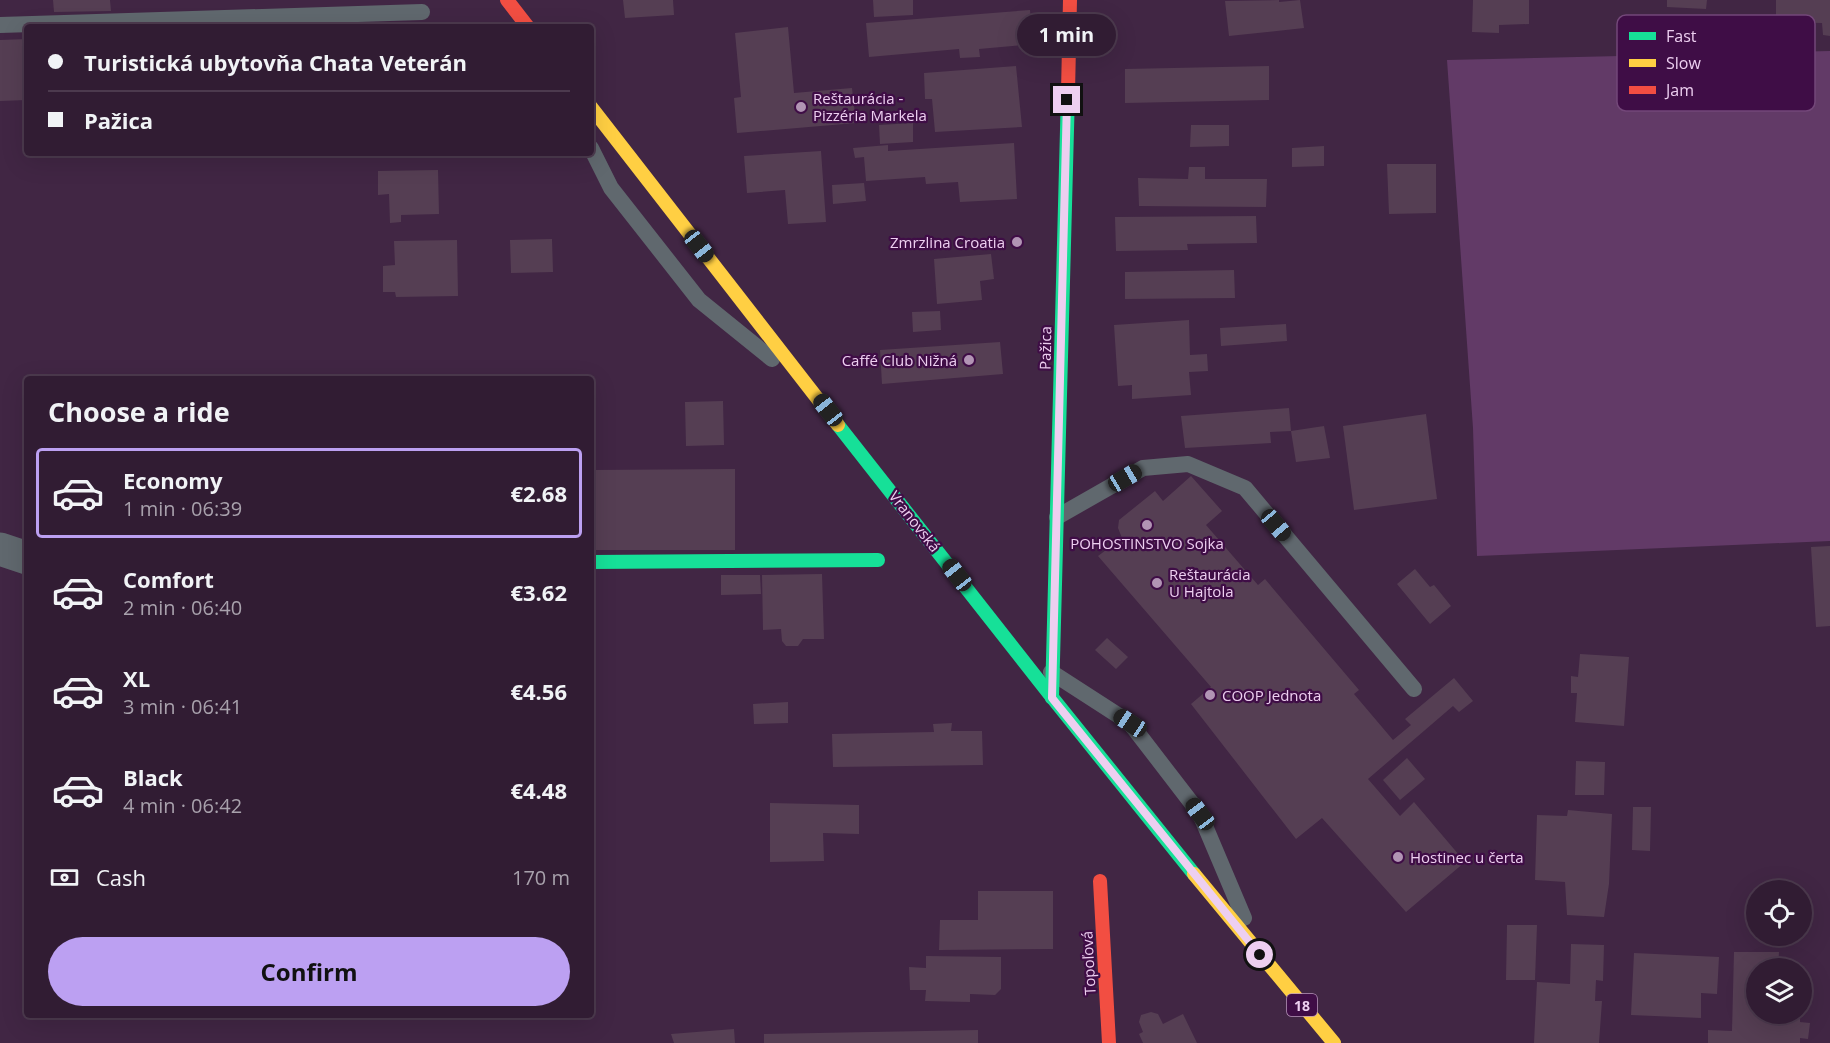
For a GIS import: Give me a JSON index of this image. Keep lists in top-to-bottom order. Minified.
{"streets":{"street":["Pažica","Vranovská","Topoľová","18"]},"crossings":[["Pažica","Vranovská"]],"places":["Reštaurácia - Pizzéria Markela","Zmrzlina Croatia","Caffé Club Nižná","POHOSTINSTVO Sojka","Reštaurácia U Hajtola","COOP Jednota","Hostinec u čerta"],"legend":["Fast","Slow","Jam"],"page":{"bubble":"1 min","banner":["Turistická ubytovňa Chata Veterán","Pažica"],"heading":"Choose a ride","list":[{"name":"Economy","note":"1 min · 06:39","value":"€2.68"},{"name":"Comfort","note":"2 min · 06:40","value":"€3.62"},{"name":"XL","note":"3 min · 06:41","value":"€4.56"},{"name":"Black","note":"4 min · 06:42","value":"€4.48"}],"pay":["Cash","170 m"],"buttons":"Confirm"}}
